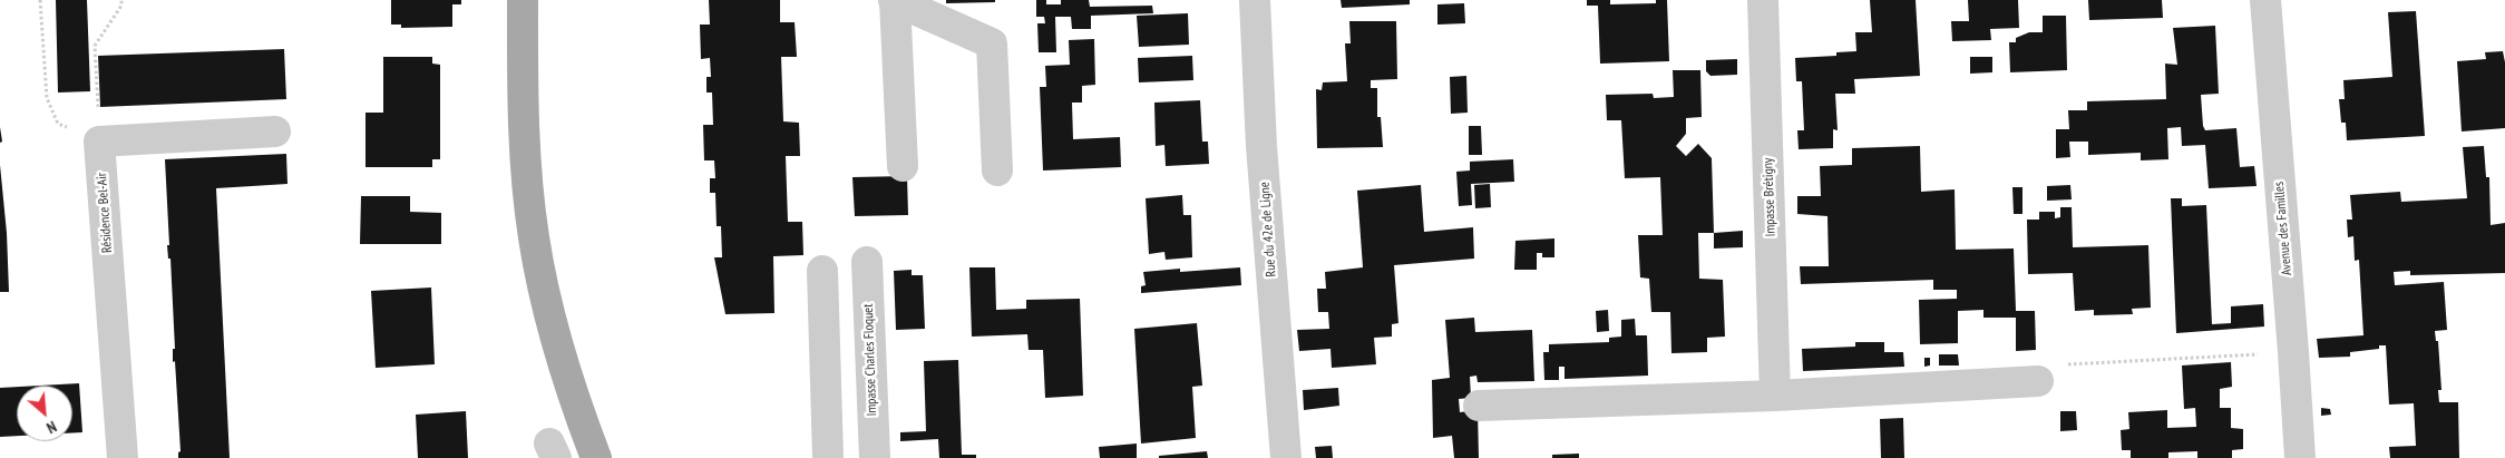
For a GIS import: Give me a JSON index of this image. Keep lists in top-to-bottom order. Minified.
{"streets":{"street":["Impasse Brétigny","Résidence Bel-Air","Avenue des Familles","Rue du 42e de Ligne","Impasse Charles Floquet"]},"north":"bottom right"}
